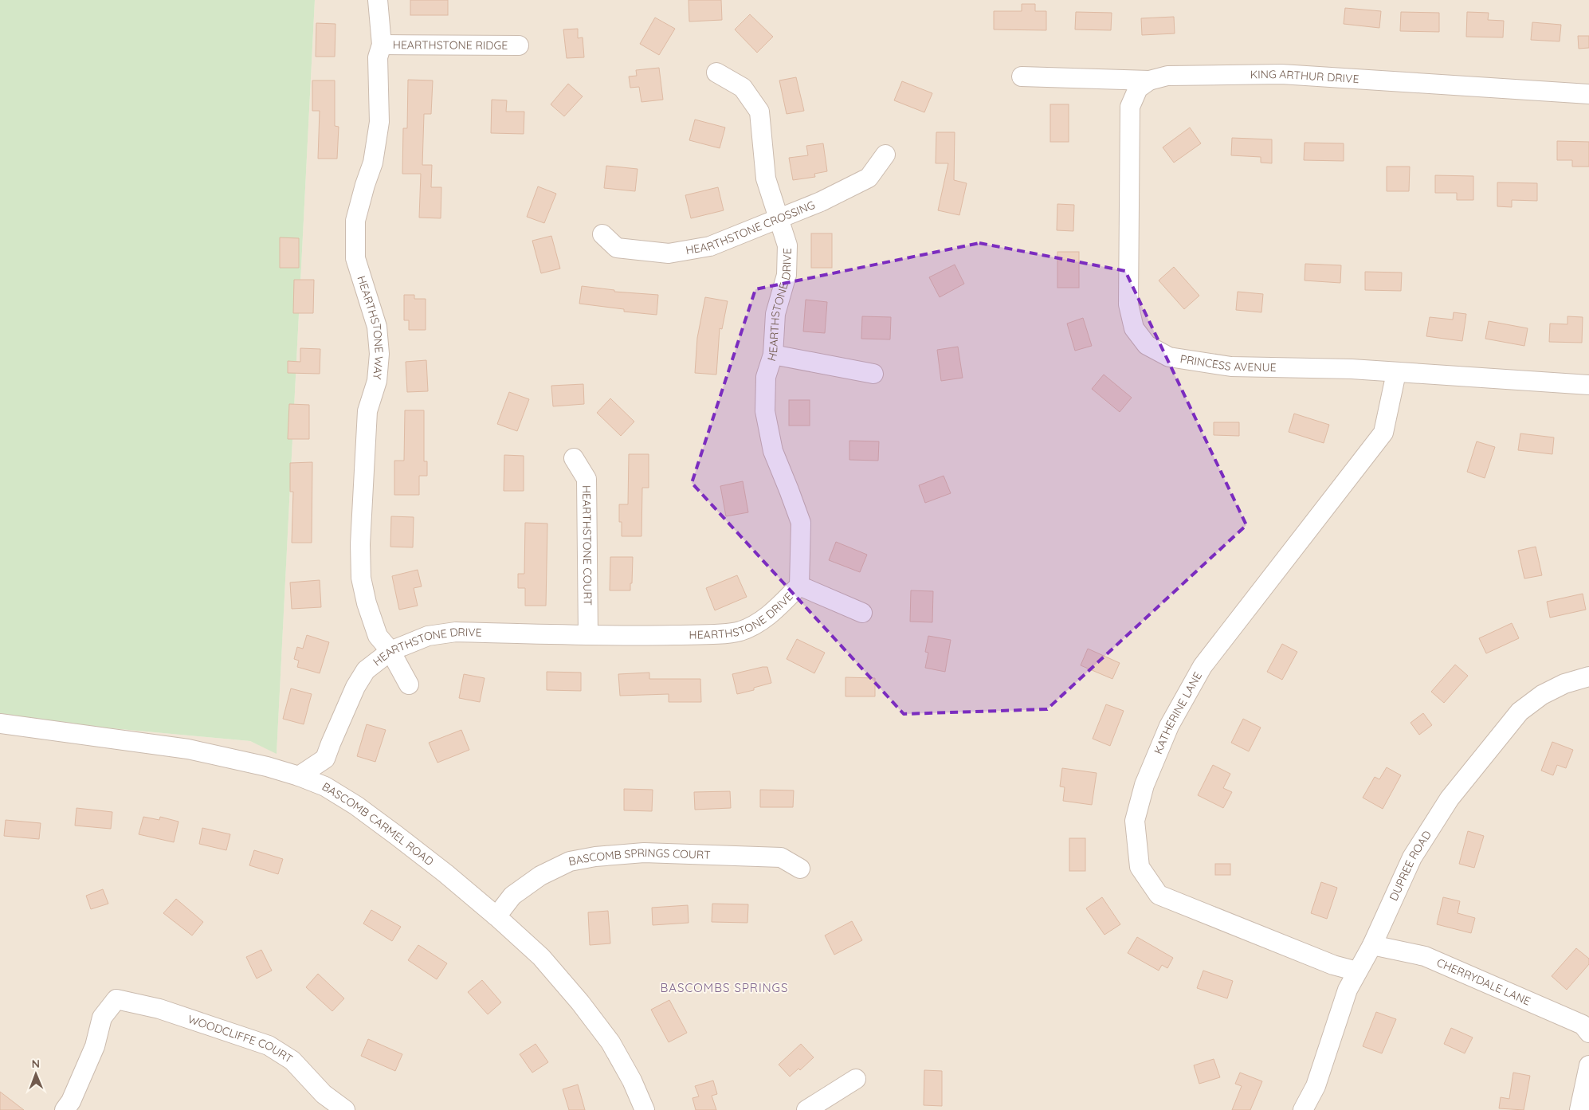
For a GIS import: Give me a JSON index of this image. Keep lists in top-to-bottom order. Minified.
{"streets":{"street":["HEARTHSTONE RIDGE","KING ARTHUR DRIVE","HEARTHSTONE CROSSING","HEARTHSTONE DRIVE","HEARTHSTONE WAY","PRINCESS AVENUE","HEARTHSTONE COURT","KATHERINE LANE","BASCOMB CARMEL ROAD","BASCOMB SPRINGS COURT","DUPREE ROAD","CHERRYDALE LANE","WOODCLIFFE COURT"]},"crossings":[["HEARTHSTONE RIDGE","HEARTHSTONE WAY"],["KING ARTHUR DRIVE","PRINCESS AVENUE"],["HEARTHSTONE CROSSING","HEARTHSTONE DRIVE"],["HEARTHSTONE DRIVE","HEARTHSTONE WAY"],["HEARTHSTONE DRIVE","HEARTHSTONE COURT"],["HEARTHSTONE DRIVE","BASCOMB CARMEL ROAD"],["PRINCESS AVENUE","KATHERINE LANE"],["KATHERINE LANE","DUPREE ROAD"],["BASCOMB CARMEL ROAD","BASCOMB SPRINGS COURT"],["DUPREE ROAD","CHERRYDALE LANE"]],"districts":["BASCOMBS SPRINGS"],"north":"top"}
